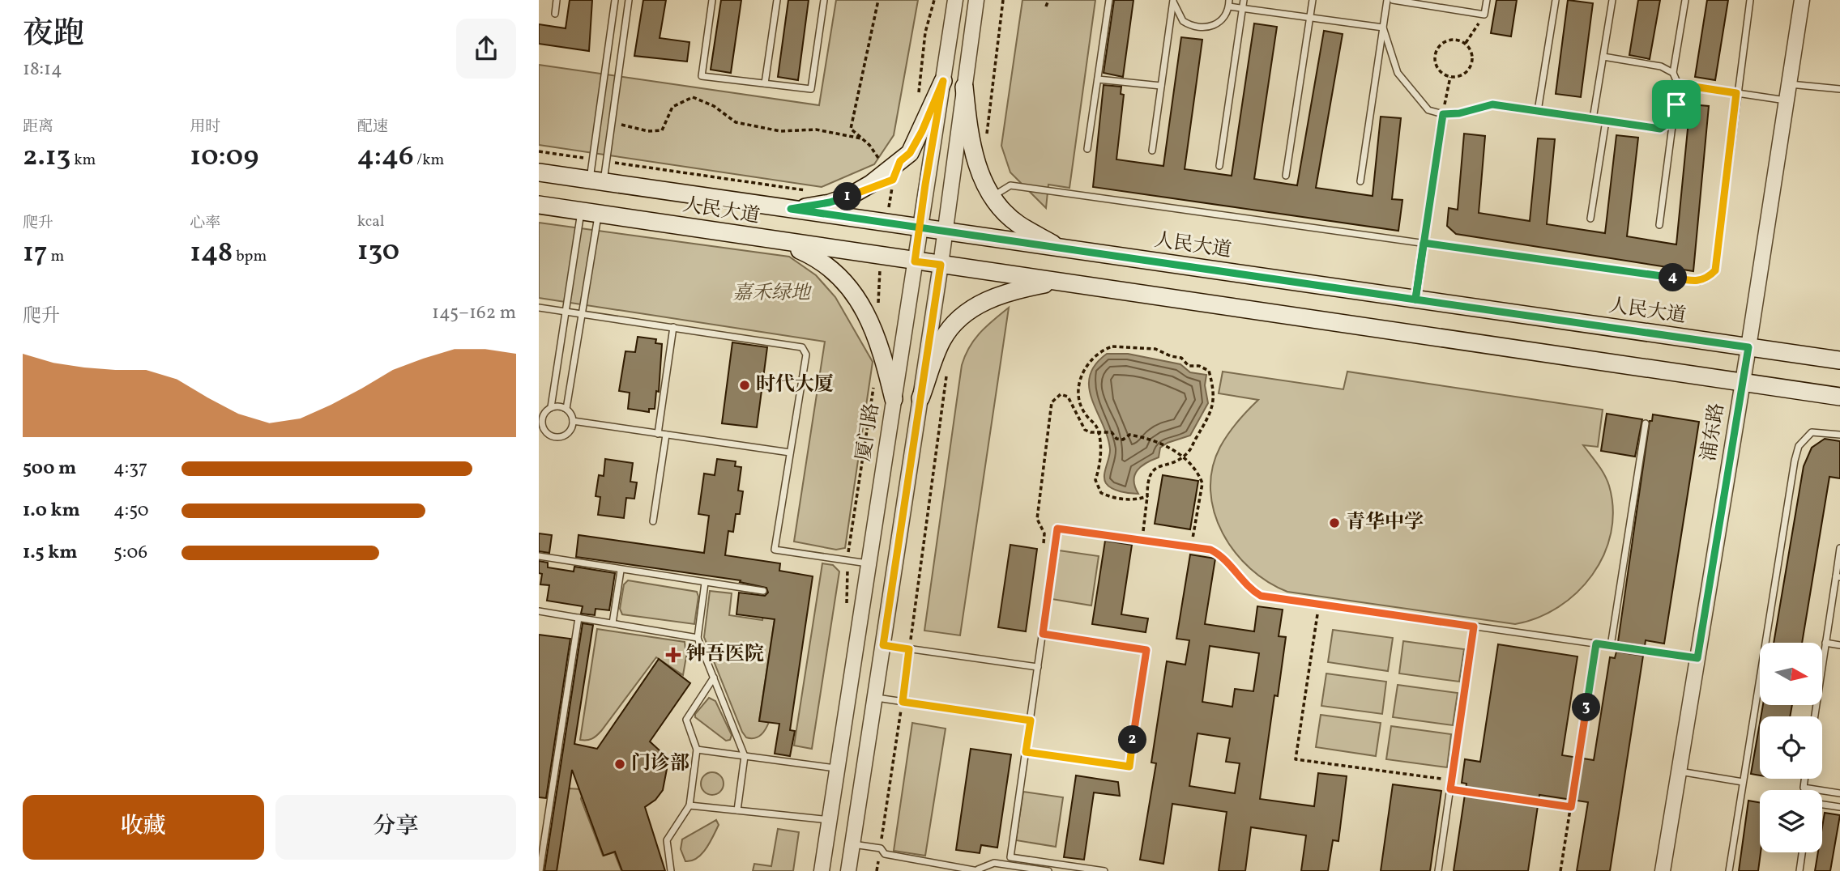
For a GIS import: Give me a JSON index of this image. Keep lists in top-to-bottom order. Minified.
{"streets":{"main road":["人民大道"],"street":["厦门路","浦东路"]},"crossings":[["人民大道","厦门路"],["人民大道","浦东路"]],"parks":["嘉禾绿地"],"places":{"other":["时代大厦","青华中学","门诊部"],"health":["钟吾医院"]},"north":"right","page":{"heading":["夜跑","18:14"],"stats":[["距离","2.13 km"],["用时","10:09"],["配速","4:46 /km"],["爬升","17 m"],["心率","148 bpm"],["kcal","130"]],"pins":["1","4","3","2"],"chart":["爬升","145–162 m"],"list":[{"name":"500 m","note":"4:37"},{"name":"1.0 km","note":"4:50"},{"name":"1.5 km","note":"5:06"}],"buttons":["收藏","分享"]}}
